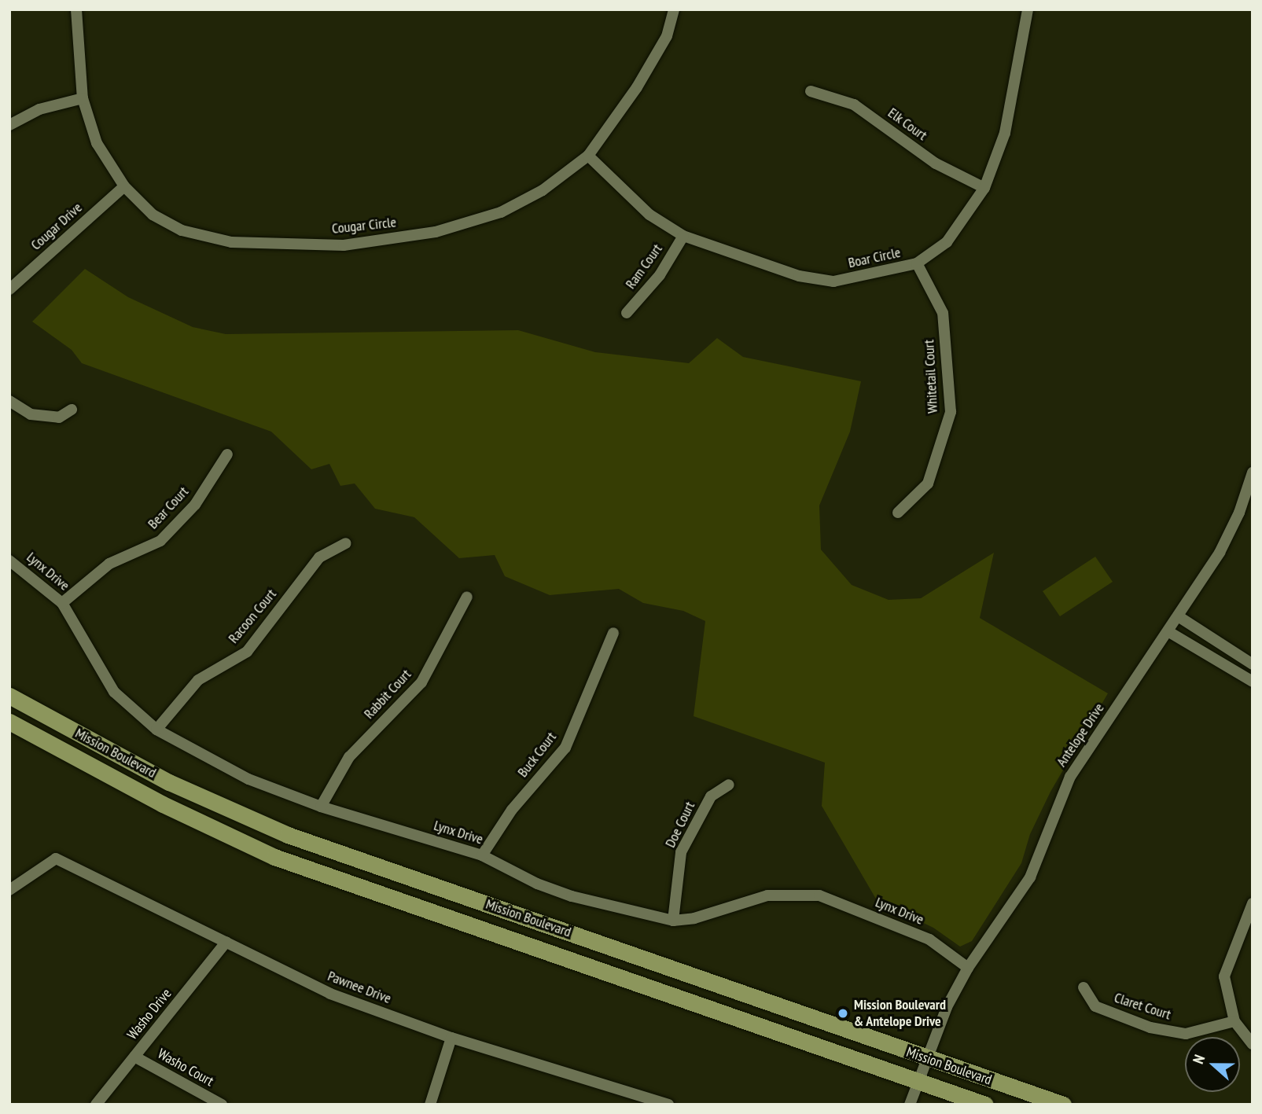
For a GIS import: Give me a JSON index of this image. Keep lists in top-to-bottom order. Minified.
{"streets":{"main road":["Mission Boulevard"],"street":["Elk Court","Cougar Circle","Cougar Drive","Boar Circle","Ram Court","Whitetail Court","Bear Court","Lynx Drive","Racoon Court","Rabbit Court","Antelope Drive","Buck Court","Doe Court","Pawnee Drive","Claret Court","Washo Drive","Washo Court"]},"crossings":[["Elk Court","Boar Circle"],["Cougar Circle","Cougar Drive"],["Cougar Circle","Boar Circle"],["Boar Circle","Ram Court"],["Boar Circle","Whitetail Court"],["Bear Court","Lynx Drive"],["Lynx Drive","Racoon Court"],["Lynx Drive","Rabbit Court"],["Lynx Drive","Antelope Drive"],["Lynx Drive","Buck Court"],["Lynx Drive","Doe Court"],["Antelope Drive","Mission Boulevard"],["Pawnee Drive","Washo Drive"],["Washo Drive","Washo Court"]],"places":["Mission Boulevard & Antelope Drive"],"north":"left"}
